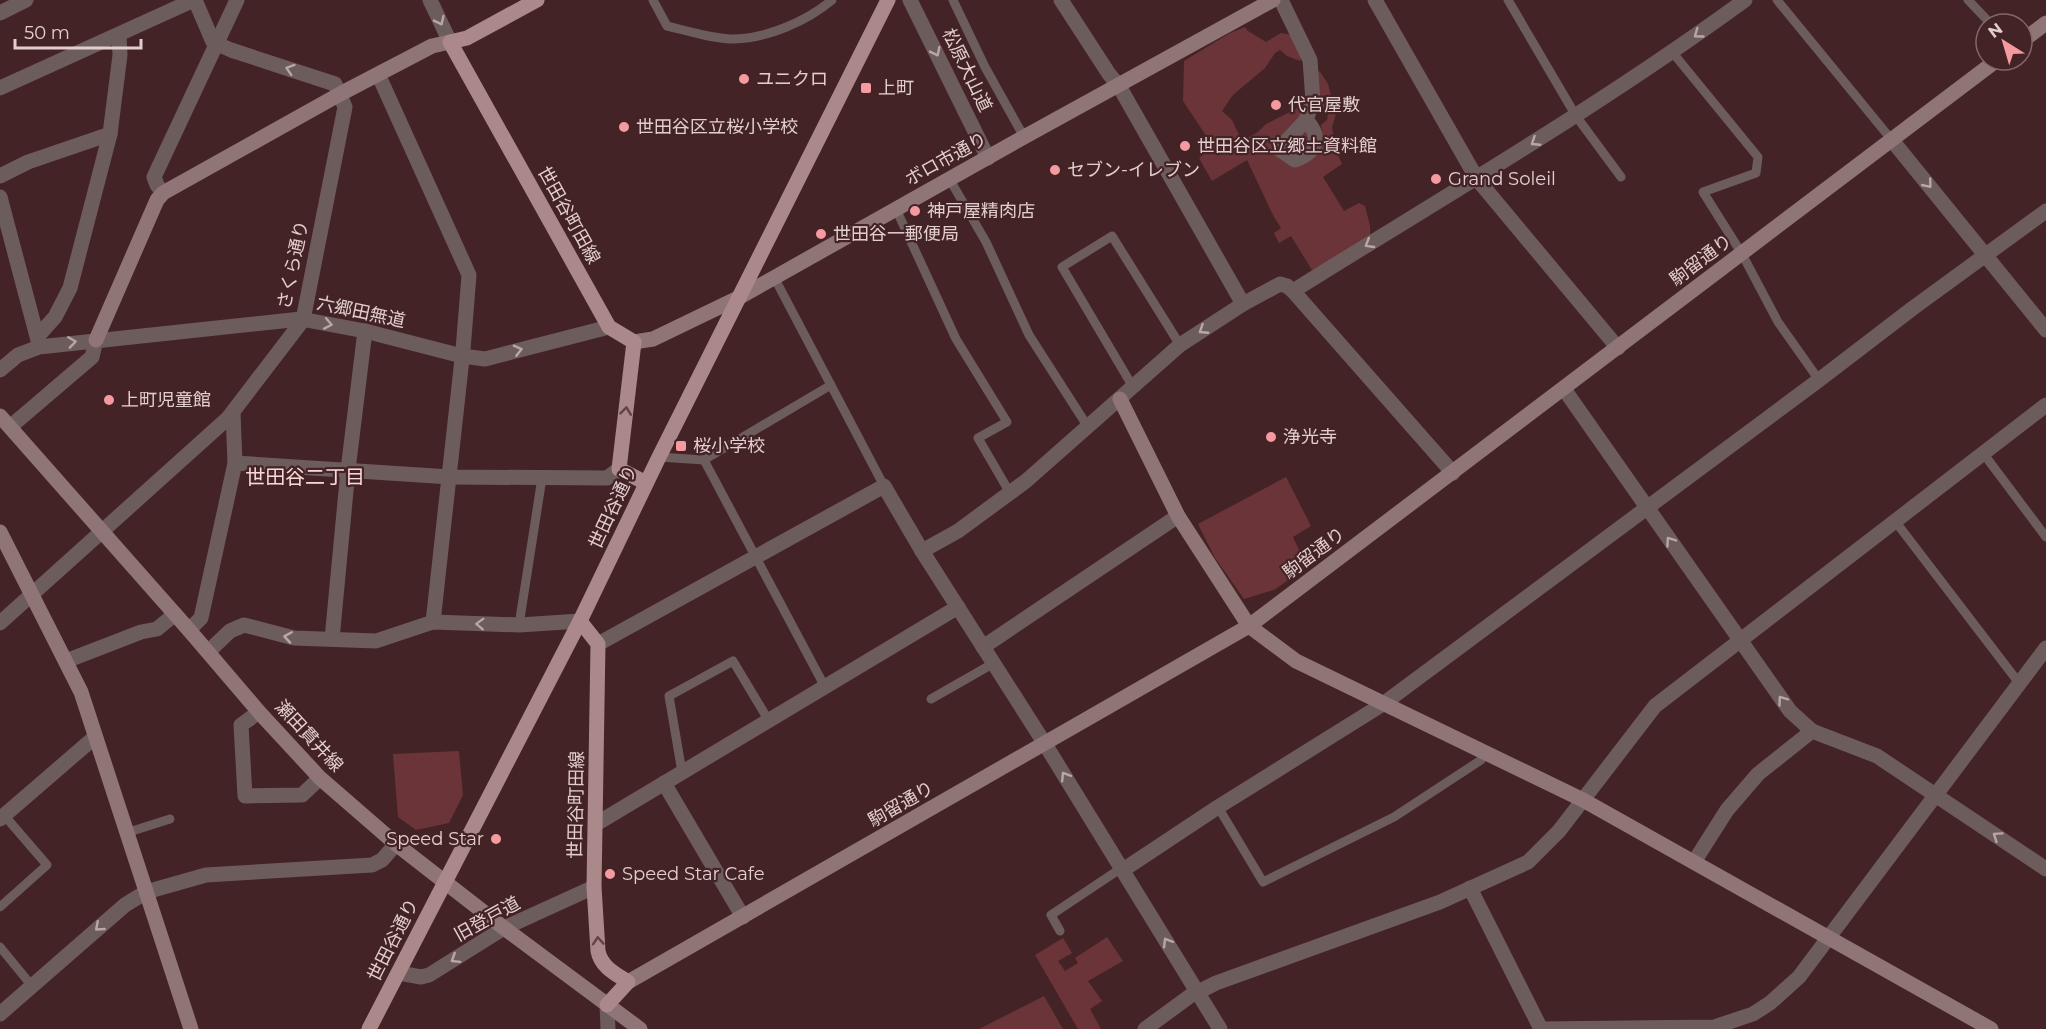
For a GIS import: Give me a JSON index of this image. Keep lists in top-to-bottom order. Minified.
{"streets":{"main road":["世田谷町田線","駒留通り","世田谷通り"],"street":["松原大山道","ボロ市通り","さくら通り","六郷田無道","瀬田貫井線","旧登戸道"]},"crossings":[["松原大山道","ボロ市通り"],["ボロ市通り","世田谷町田線"],["ボロ市通り","世田谷通り"],["世田谷町田線","駒留通り"],["世田谷町田線","六郷田無道"],["世田谷町田線","旧登戸道"],["駒留通り","瀬田貫井線"],["さくら通り","六郷田無道"],["さくら通り","瀬田貫井線"],["世田谷通り","瀬田貫井線"],["世田谷通り","旧登戸道"],["瀬田貫井線","旧登戸道"]],"one_way":["松原大山道","旧登戸道"],"districts":["世田谷二丁目"],"places":{"other":["ユニクロ","代官屋敷","世田谷区立桜小学校","世田谷区立郷土資料館","セブン-イレブン","Grand Soleil","神戸屋精肉店","世田谷一郵便局","上町児童館","浄光寺","Speed Star","Speed Star Cafe"],"transit":["上町","桜小学校"]},"scale_bar":"50 m","north":"top left"}
